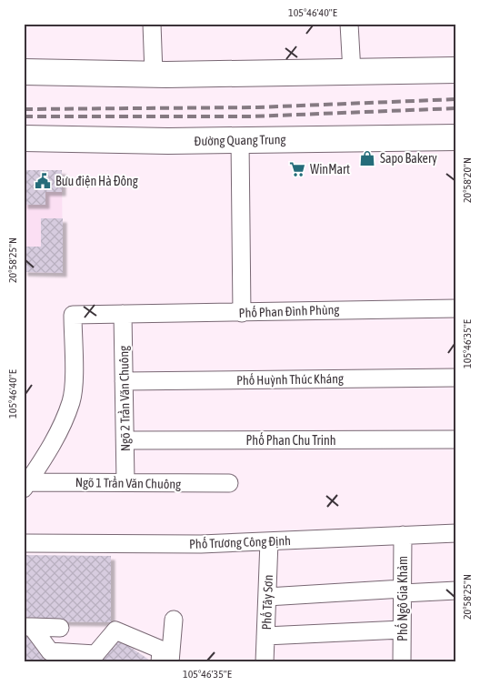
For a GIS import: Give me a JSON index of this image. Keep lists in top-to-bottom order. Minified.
{"streets":{"highway":["Đường Quang Trung"],"street":["Phố Phan Đình Phùng","Phố Huỳnh Thúc Kháng","Ngõ 2 Trần Văn Chuông","Phố Phan Chu Trinh","Ngõ 1 Trần Văn Chuông","Phố Trương Công Định","Phố Ngô Gia Khảm","Phố Tây Sơn"]},"crossings":[["Phố Phan Đình Phùng","Ngõ 2 Trần Văn Chuông"],["Phố Phan Đình Phùng","Ngõ 1 Trần Văn Chuông"],["Phố Huỳnh Thúc Kháng","Ngõ 2 Trần Văn Chuông"],["Ngõ 2 Trần Văn Chuông","Phố Phan Chu Trinh"],["Ngõ 2 Trần Văn Chuông","Ngõ 1 Trần Văn Chuông"],["Phố Trương Công Định","Phố Ngô Gia Khảm"],["Phố Trương Công Định","Phố Tây Sơn"]],"places":{"shop":["Sapo Bakery"],"supermarket":["WinMart"],"public building":["Bưu điện Hà Đông"]},"coordinates":["105°46'40\"E","20°58'20\"N","20°58'25\"N","105°46'35\"E"]}
